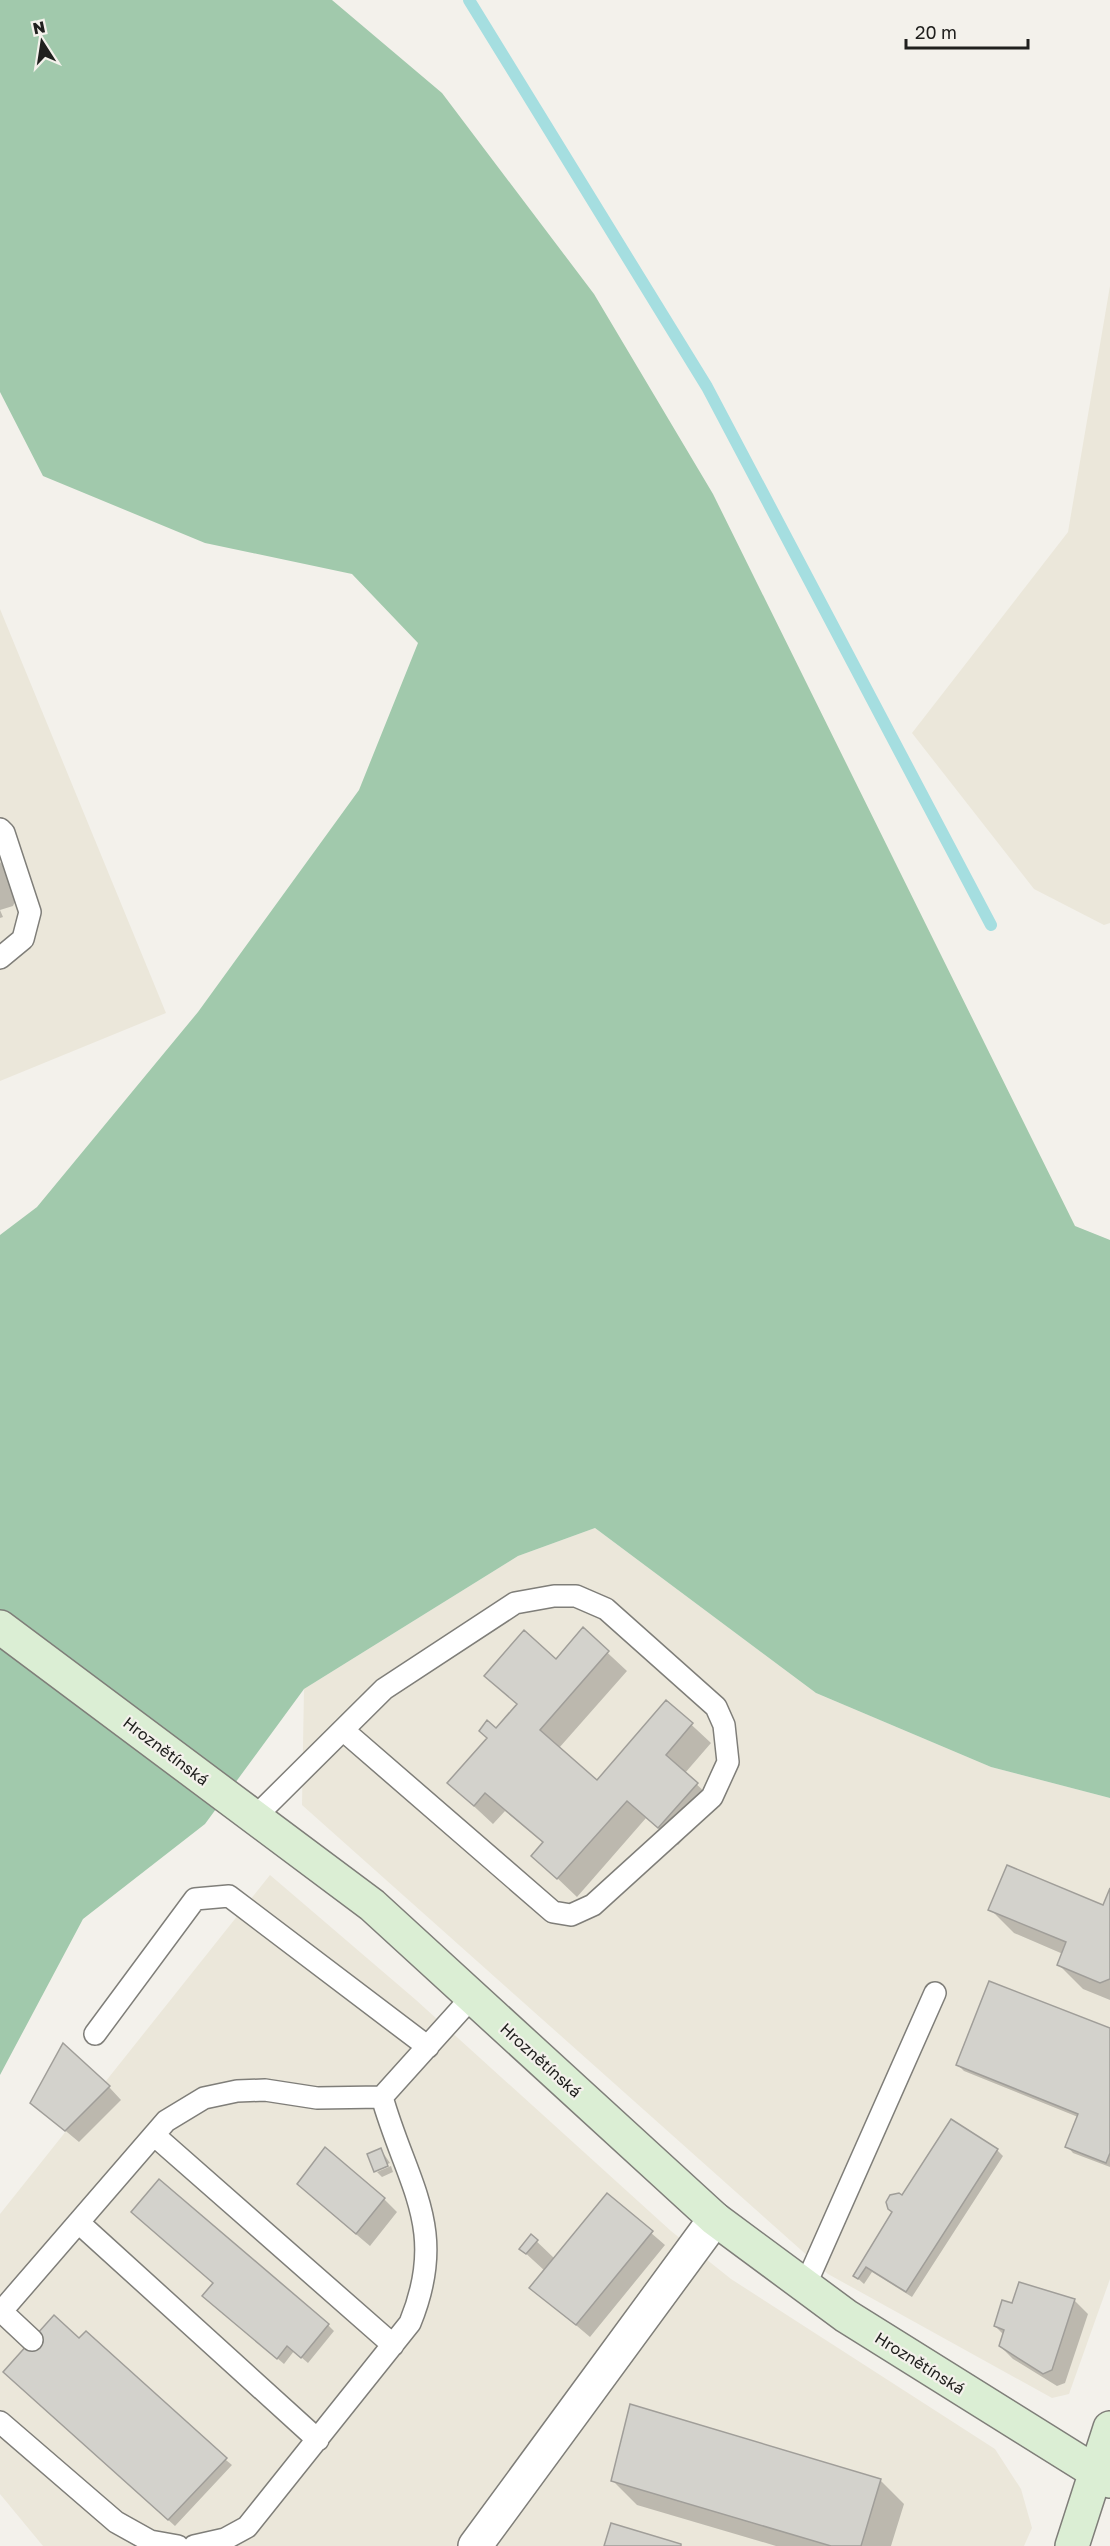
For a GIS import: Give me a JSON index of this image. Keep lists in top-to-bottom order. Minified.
{"streets":{"street":["Hroznětínská"]},"scale_bar":"20 m","north":"top"}
